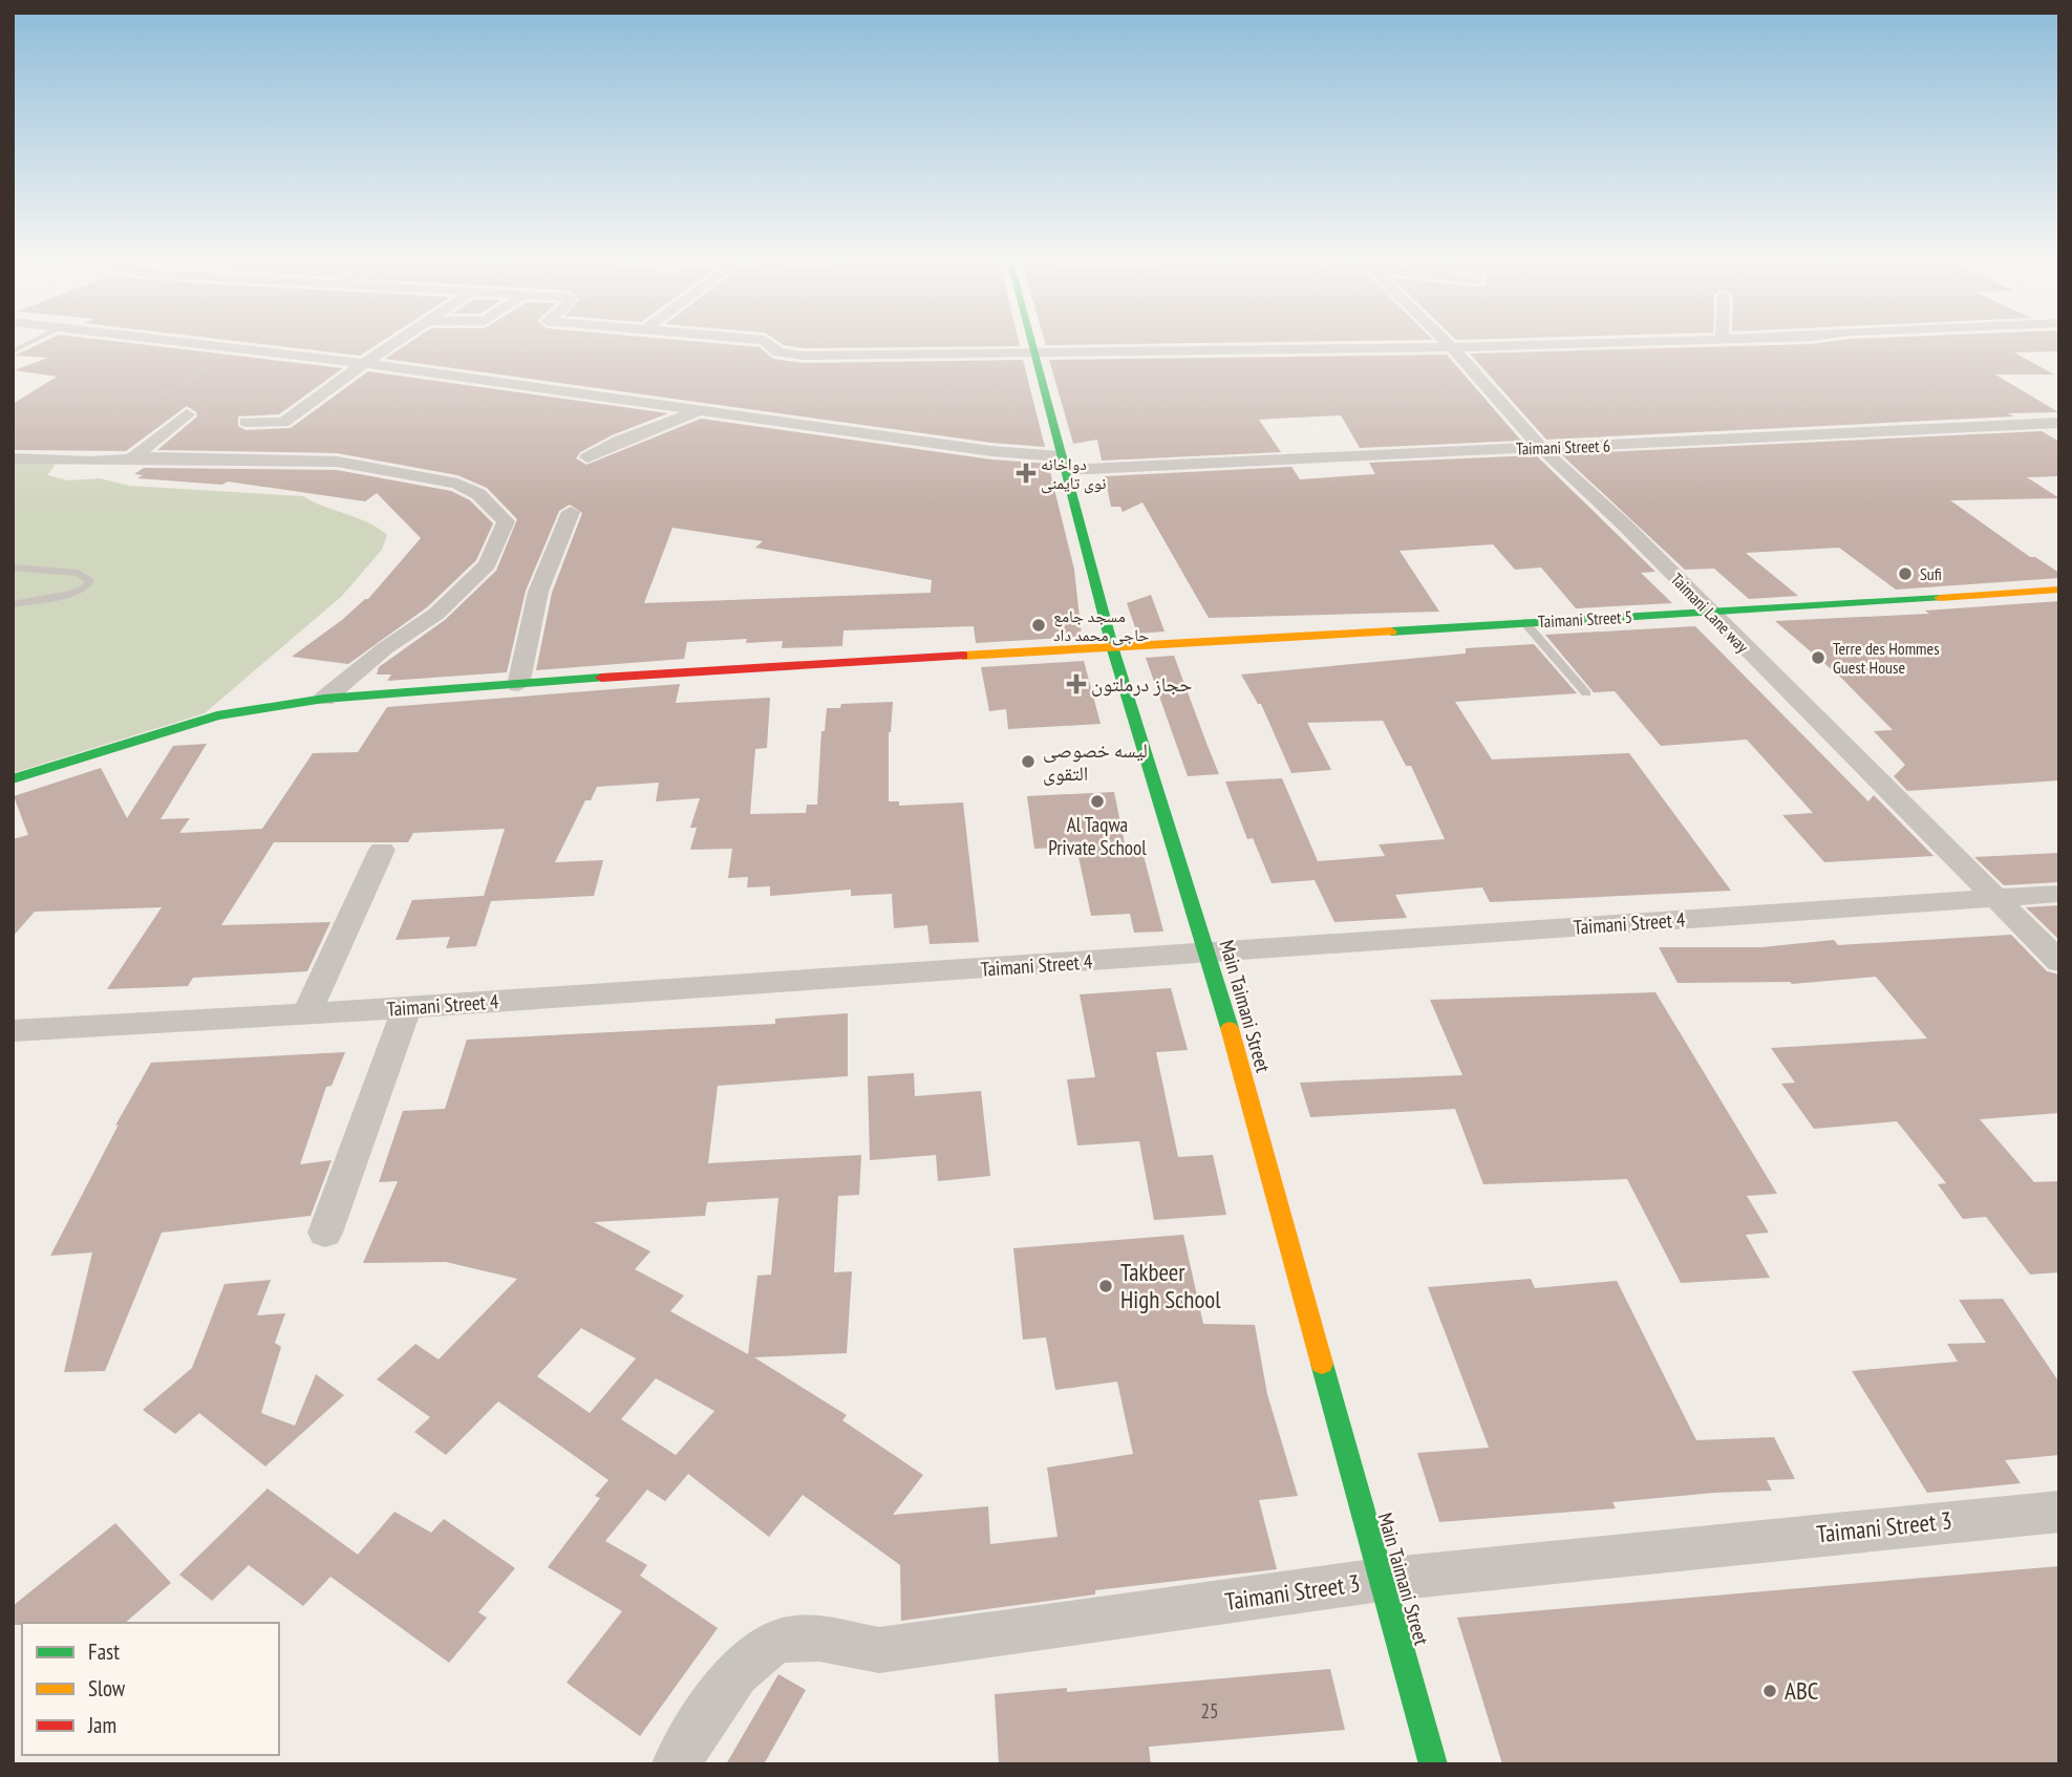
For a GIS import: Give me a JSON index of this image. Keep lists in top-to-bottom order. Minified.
{"streets":{"main road":["Taimani Street 5","Main Taimani Street"],"street":["Taimani Street 6","Taimani Lane way","Taimani Street 4","Taimani Street 3"]},"crossings":[["Taimani Street 6","Taimani Lane way"],["Taimani Street 6","Main Taimani Street"],["Taimani Lane way","Taimani Street 5"],["Taimani Lane way","Taimani Street 4"],["Taimani Street 5","Main Taimani Street"],["Taimani Street 4","Main Taimani Street"],["Main Taimani Street","Taimani Street 3"]],"places":{"health":["دواخانه نوی تایمنی","حجاز درملتون"],"other":["Sufi","مسجد جامع حاجی محمد داد","Terre des Hommes Guest House","لیسه خصوصی التقوی","Al Taqwa Private School","Takbeer High School","ABC"]},"house_numbers":["25"],"legend":["Fast","Slow","Jam"]}
